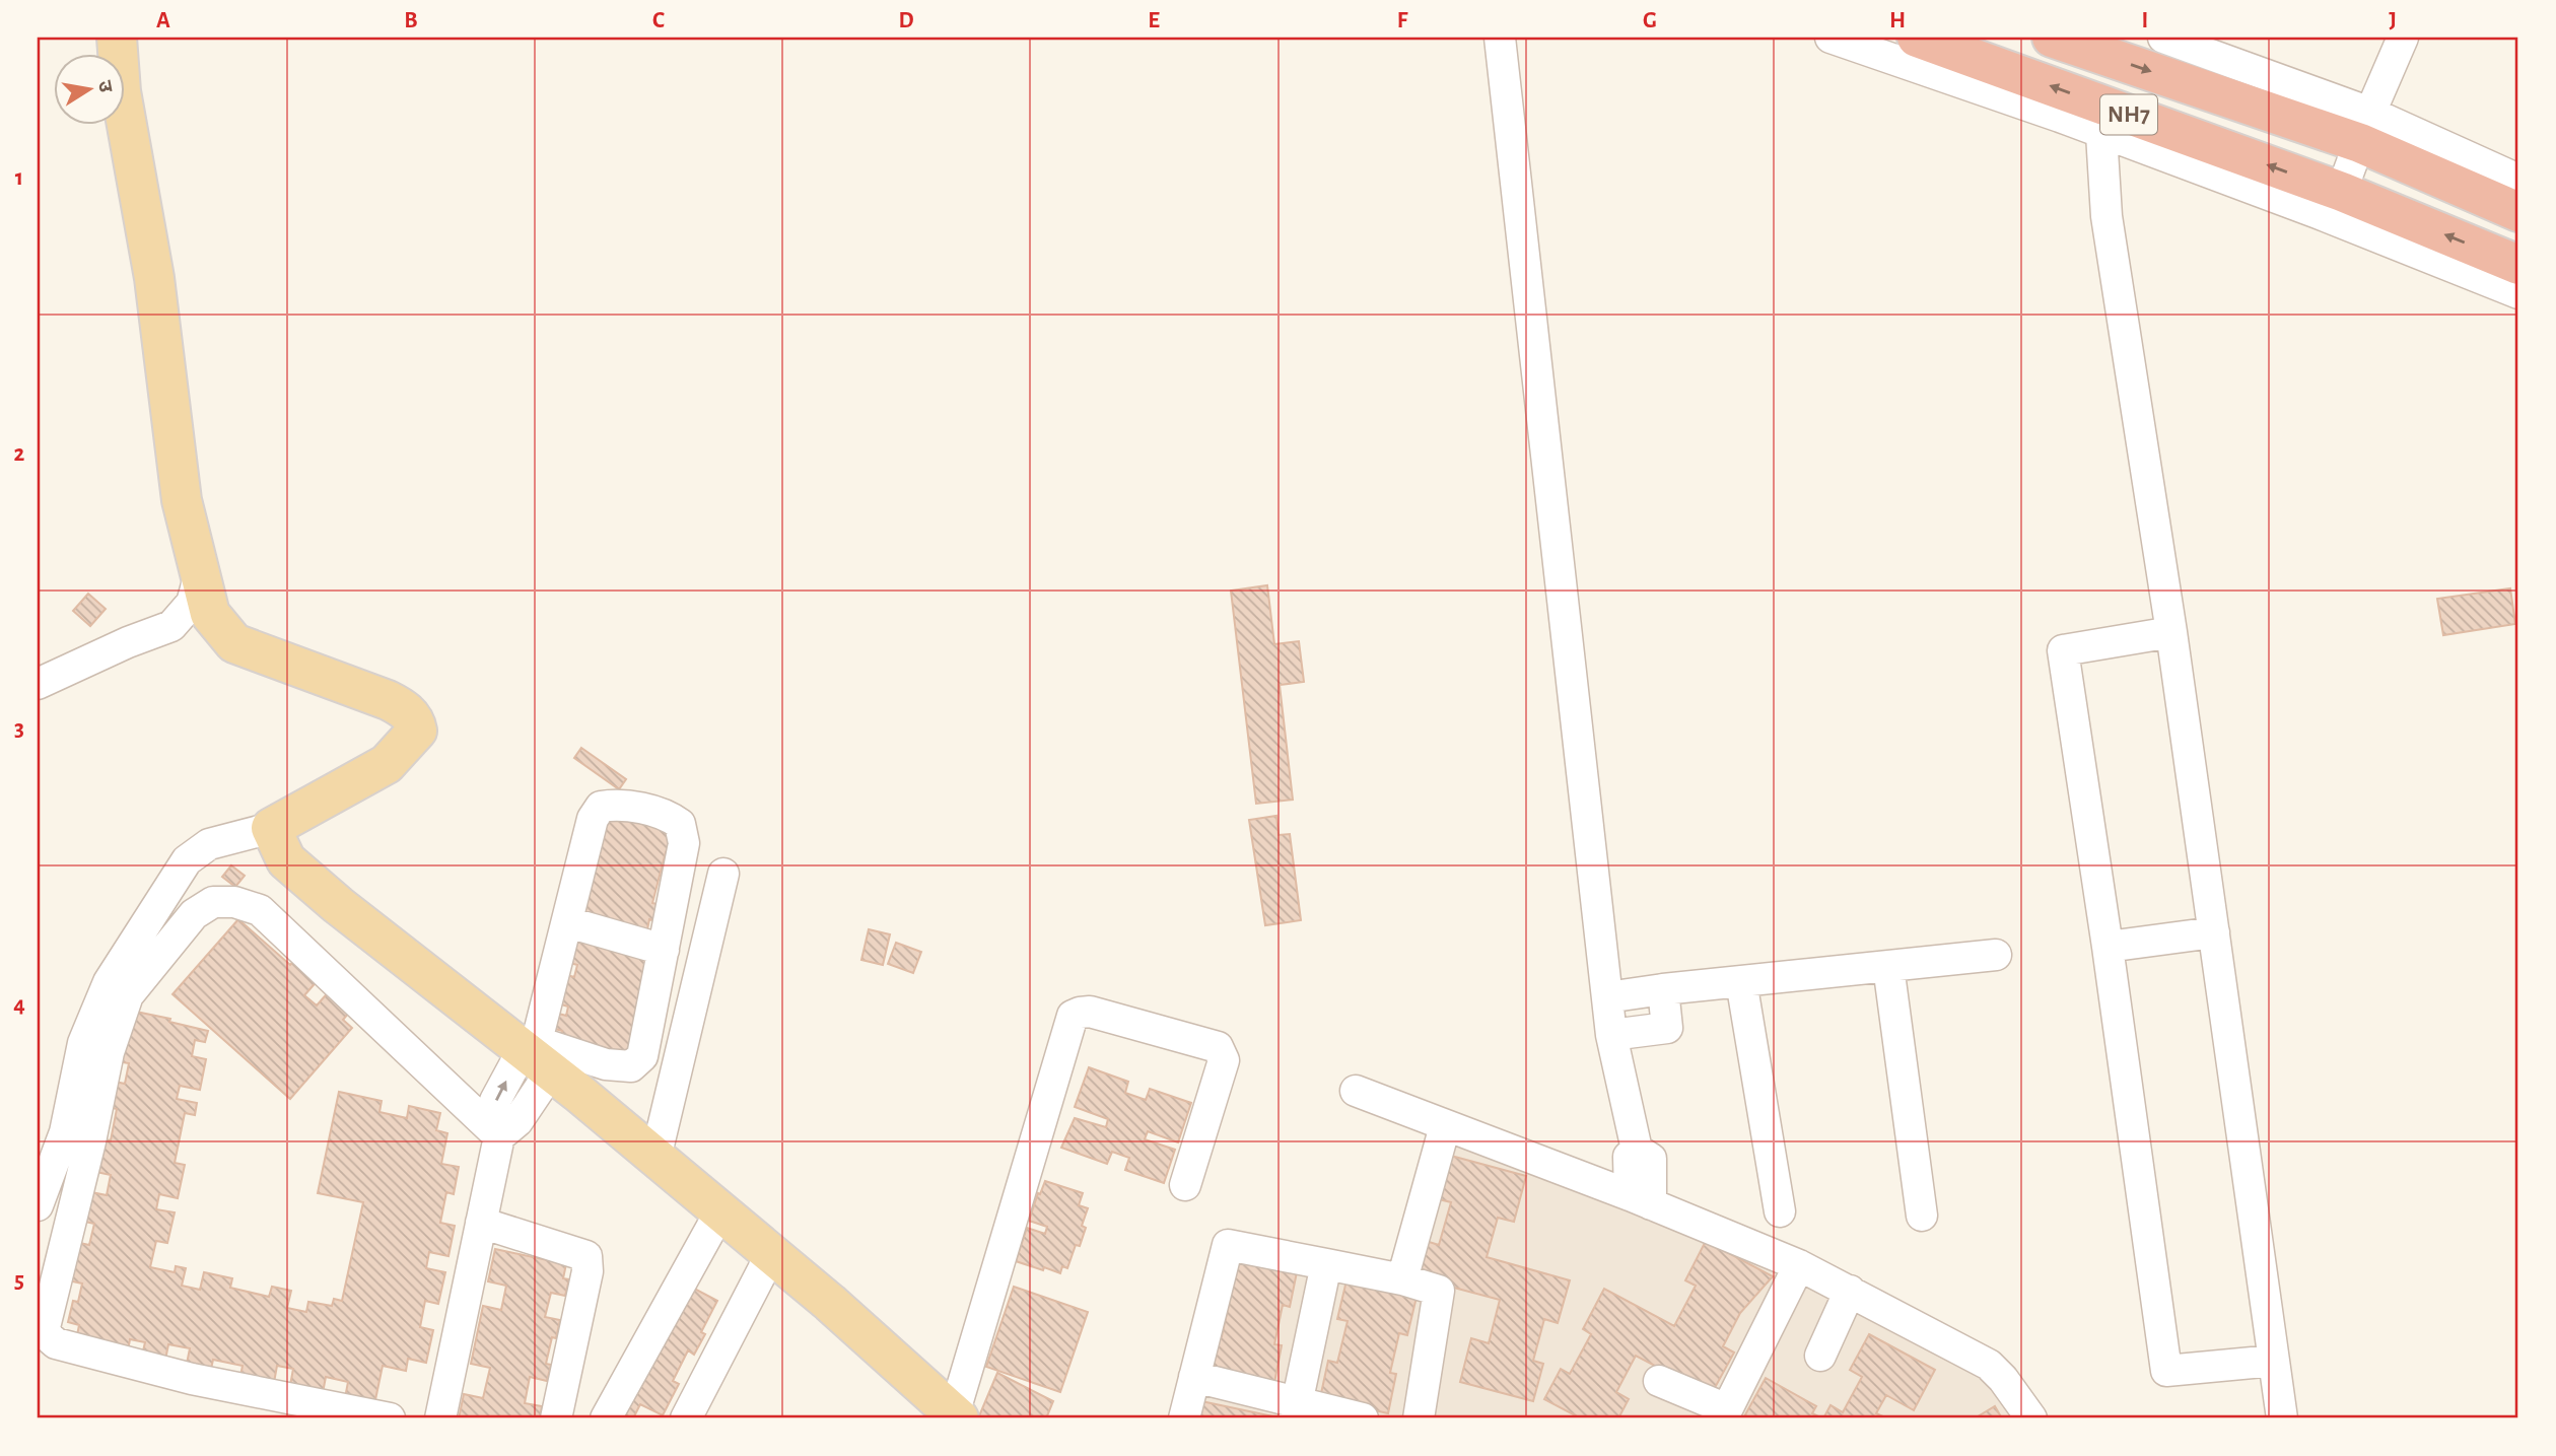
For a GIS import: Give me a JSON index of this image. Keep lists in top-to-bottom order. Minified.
{"streets":{"highway":["NH7"]},"north":"right","grid":{"columns":["A","B","C","D","E","F","G","H","I","J"],"rows":["1","2","3","4","5"]}}
